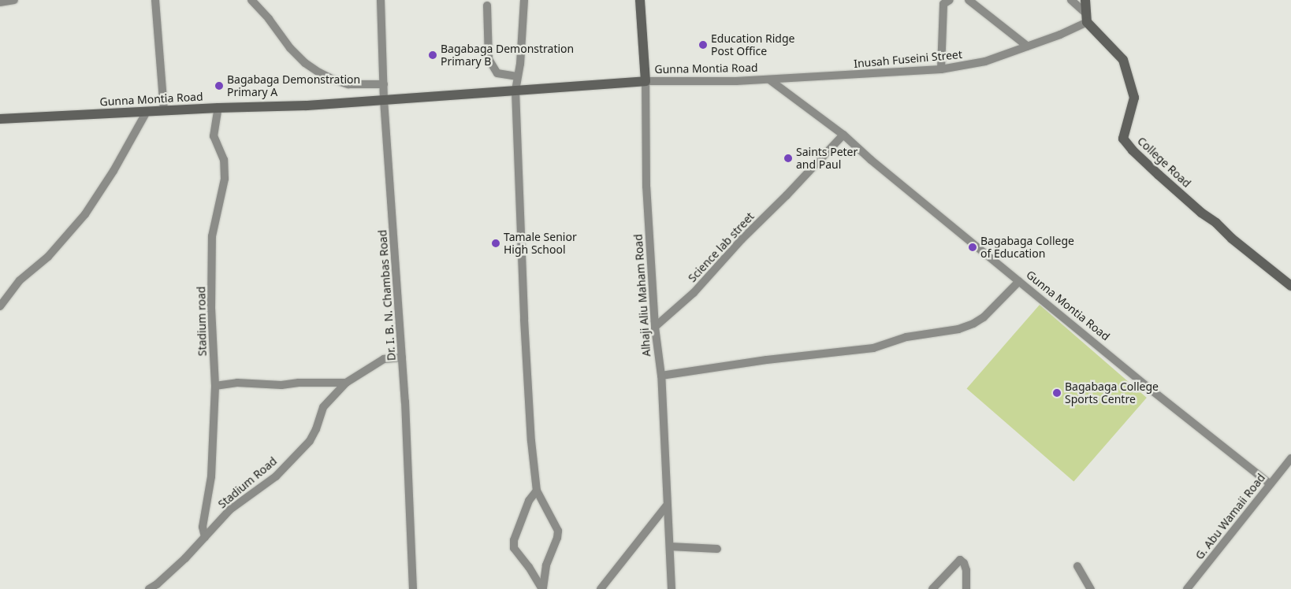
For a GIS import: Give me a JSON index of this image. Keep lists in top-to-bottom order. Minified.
{"streets":{"street":["Inusah Fuseini Street","Gunna Montia Road","College Road","Science lab street","Dr. I. B. N. Chambas Road","Alhaji Aliu Maham Road","Stadium road","Stadium Road","G. Abu Wamaii Road"]},"crossings":[["Inusah Fuseini Street","Gunna Montia Road"],["Inusah Fuseini Street","College Road"],["Gunna Montia Road","Science lab street"],["Gunna Montia Road","Dr. I. B. N. Chambas Road"],["Gunna Montia Road","Alhaji Aliu Maham Road"],["Gunna Montia Road","Stadium road"],["Gunna Montia Road","G. Abu Wamaii Road"],["Science lab street","Alhaji Aliu Maham Road"],["Dr. I. B. N. Chambas Road","Stadium Road"],["Stadium road","Stadium Road"]],"places":["Education Ridge Post Office","Bagabaga Demonstration Primary B","Bagabaga Demonstration Primary A","Saints Peter and Paul","Tamale Senior High School","Bagabaga College of Education","Bagabaga College Sports Centre"]}
